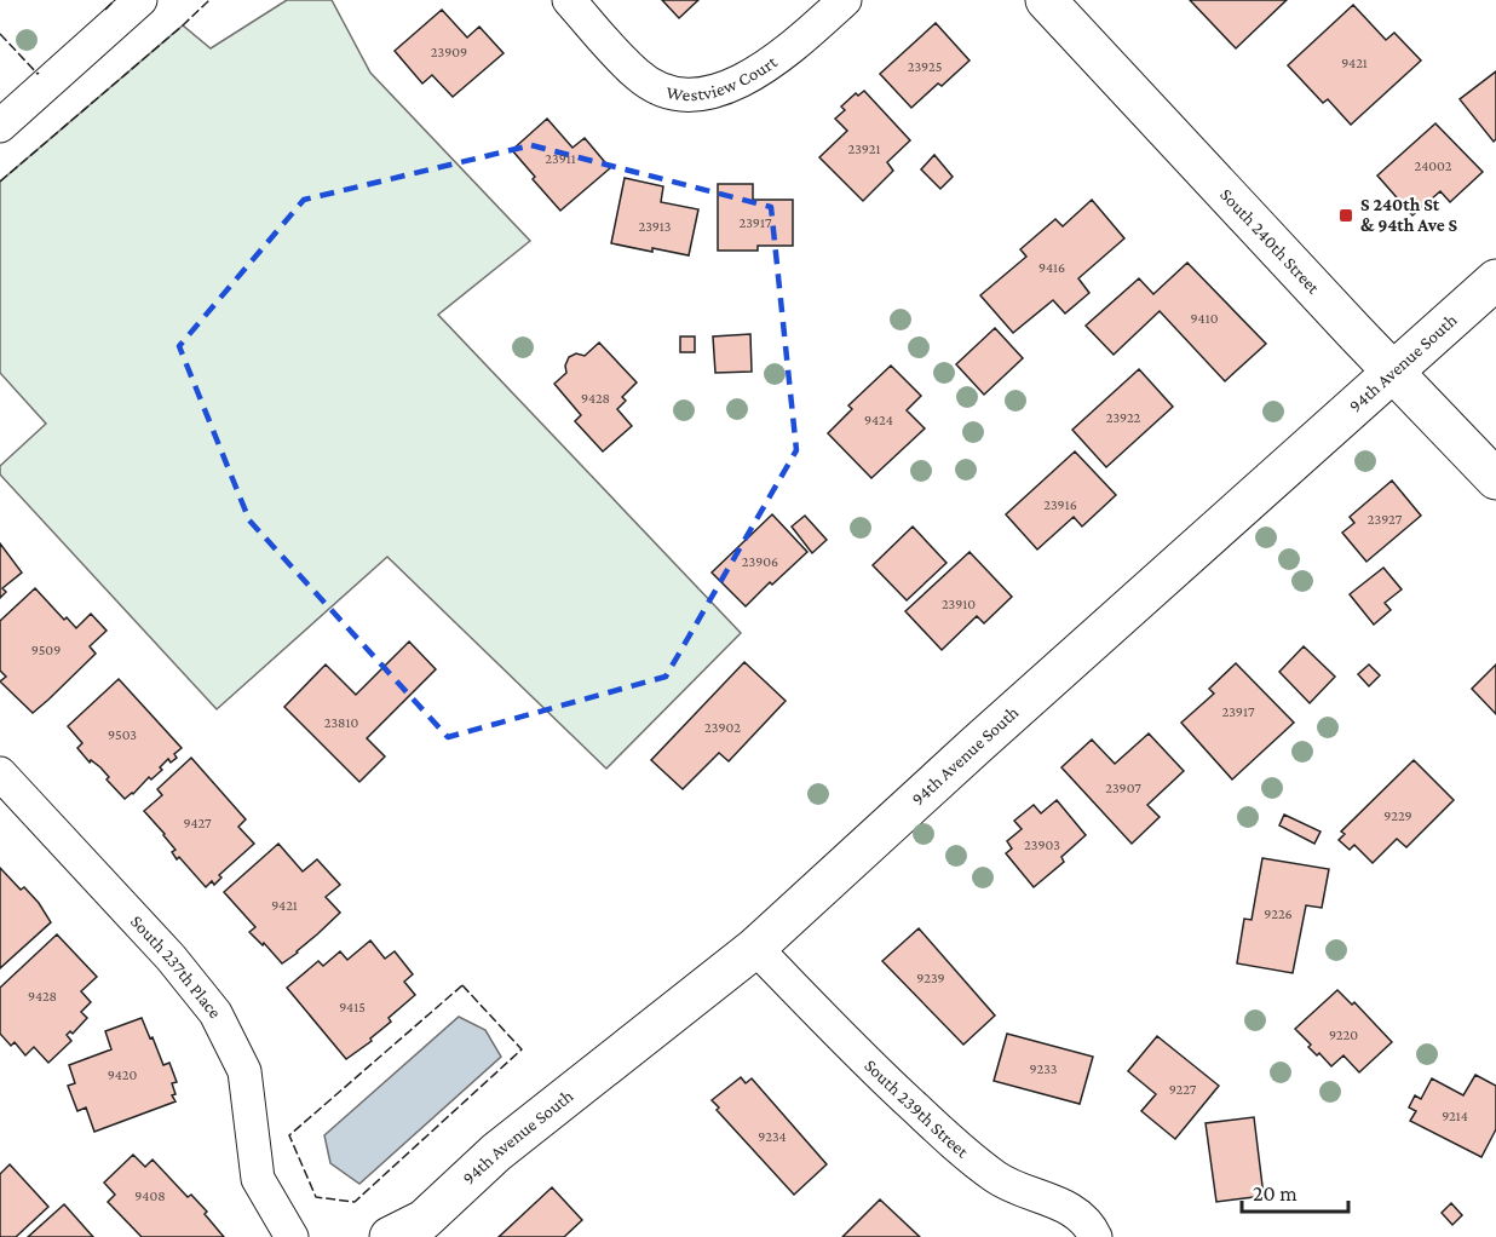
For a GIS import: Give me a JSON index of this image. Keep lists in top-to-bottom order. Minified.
{"streets":{"street":["Westview Court","South 240th Street","94th Avenue South","South 237th Place","South 239th Street"]},"crossings":[["South 240th Street","94th Avenue South"],["94th Avenue South","South 239th Street"]],"places":{"transit":["S 240th St & 94th Ave S"]},"house_numbers":["23909","9421","23925","23921","23911","24002","23917","23913","9416","9410","9428","23922","9424","23916","23927","23906","23910","9509","23917","23810","23902","9503","23907","9229","9427","23903","9421","9226","9239","9428","9415","9220","9233","9420","9227","9214","9234","9408"],"scale_bar":"20 m"}
